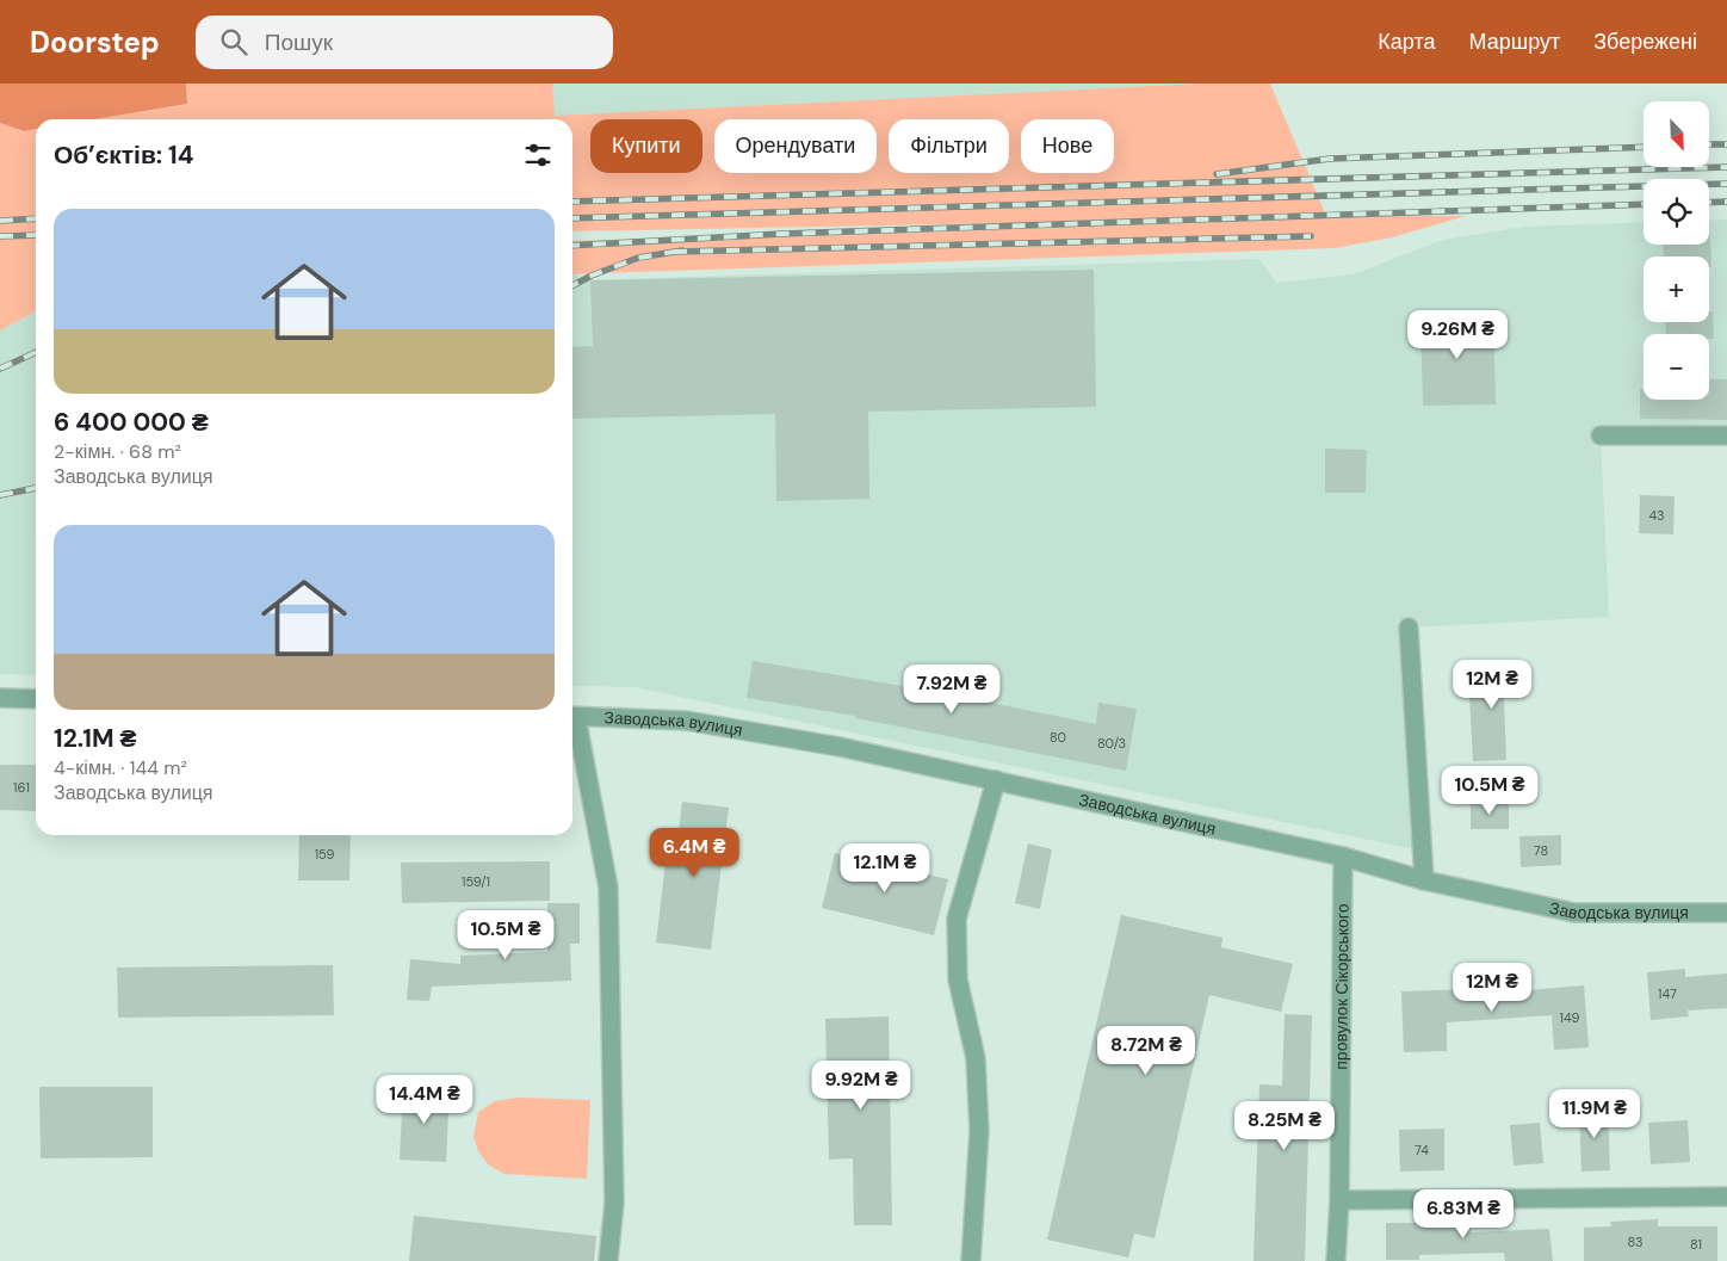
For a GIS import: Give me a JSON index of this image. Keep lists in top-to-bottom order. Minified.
{"streets":{"street":["Заводська вулиця","провулок Сікорського"]},"crossings":[["Заводська вулиця","провулок Сікорського"]],"house_numbers":["43","80","80/3","161","78","159","159/1","147","149","74","83","81"],"north":"bottom right","page":{"header":"Doorstep","search":"Пошук","nav":["Карта","Маршрут","Збережені"],"map_buttons":["+","−"],"chip":["Купити","Орендувати","Фільтри","Нове"],"heading":"Об’єктів: 14","list":[{"name":"6 400 000 ₴","note":"2-кімн. · 68 m² · Заводська вулиця"},{"name":"12.1M ₴","note":"4-кімн. · 144 m² · Заводська вулиця"}],"price":["9.26M ₴","12M ₴","7.92M ₴","10.5M ₴","6.4M ₴","12.1M ₴","10.5M ₴","12M ₴","8.72M ₴","9.92M ₴","14.4M ₴","11.9M ₴","8.25M ₴","6.83M ₴"]}}
